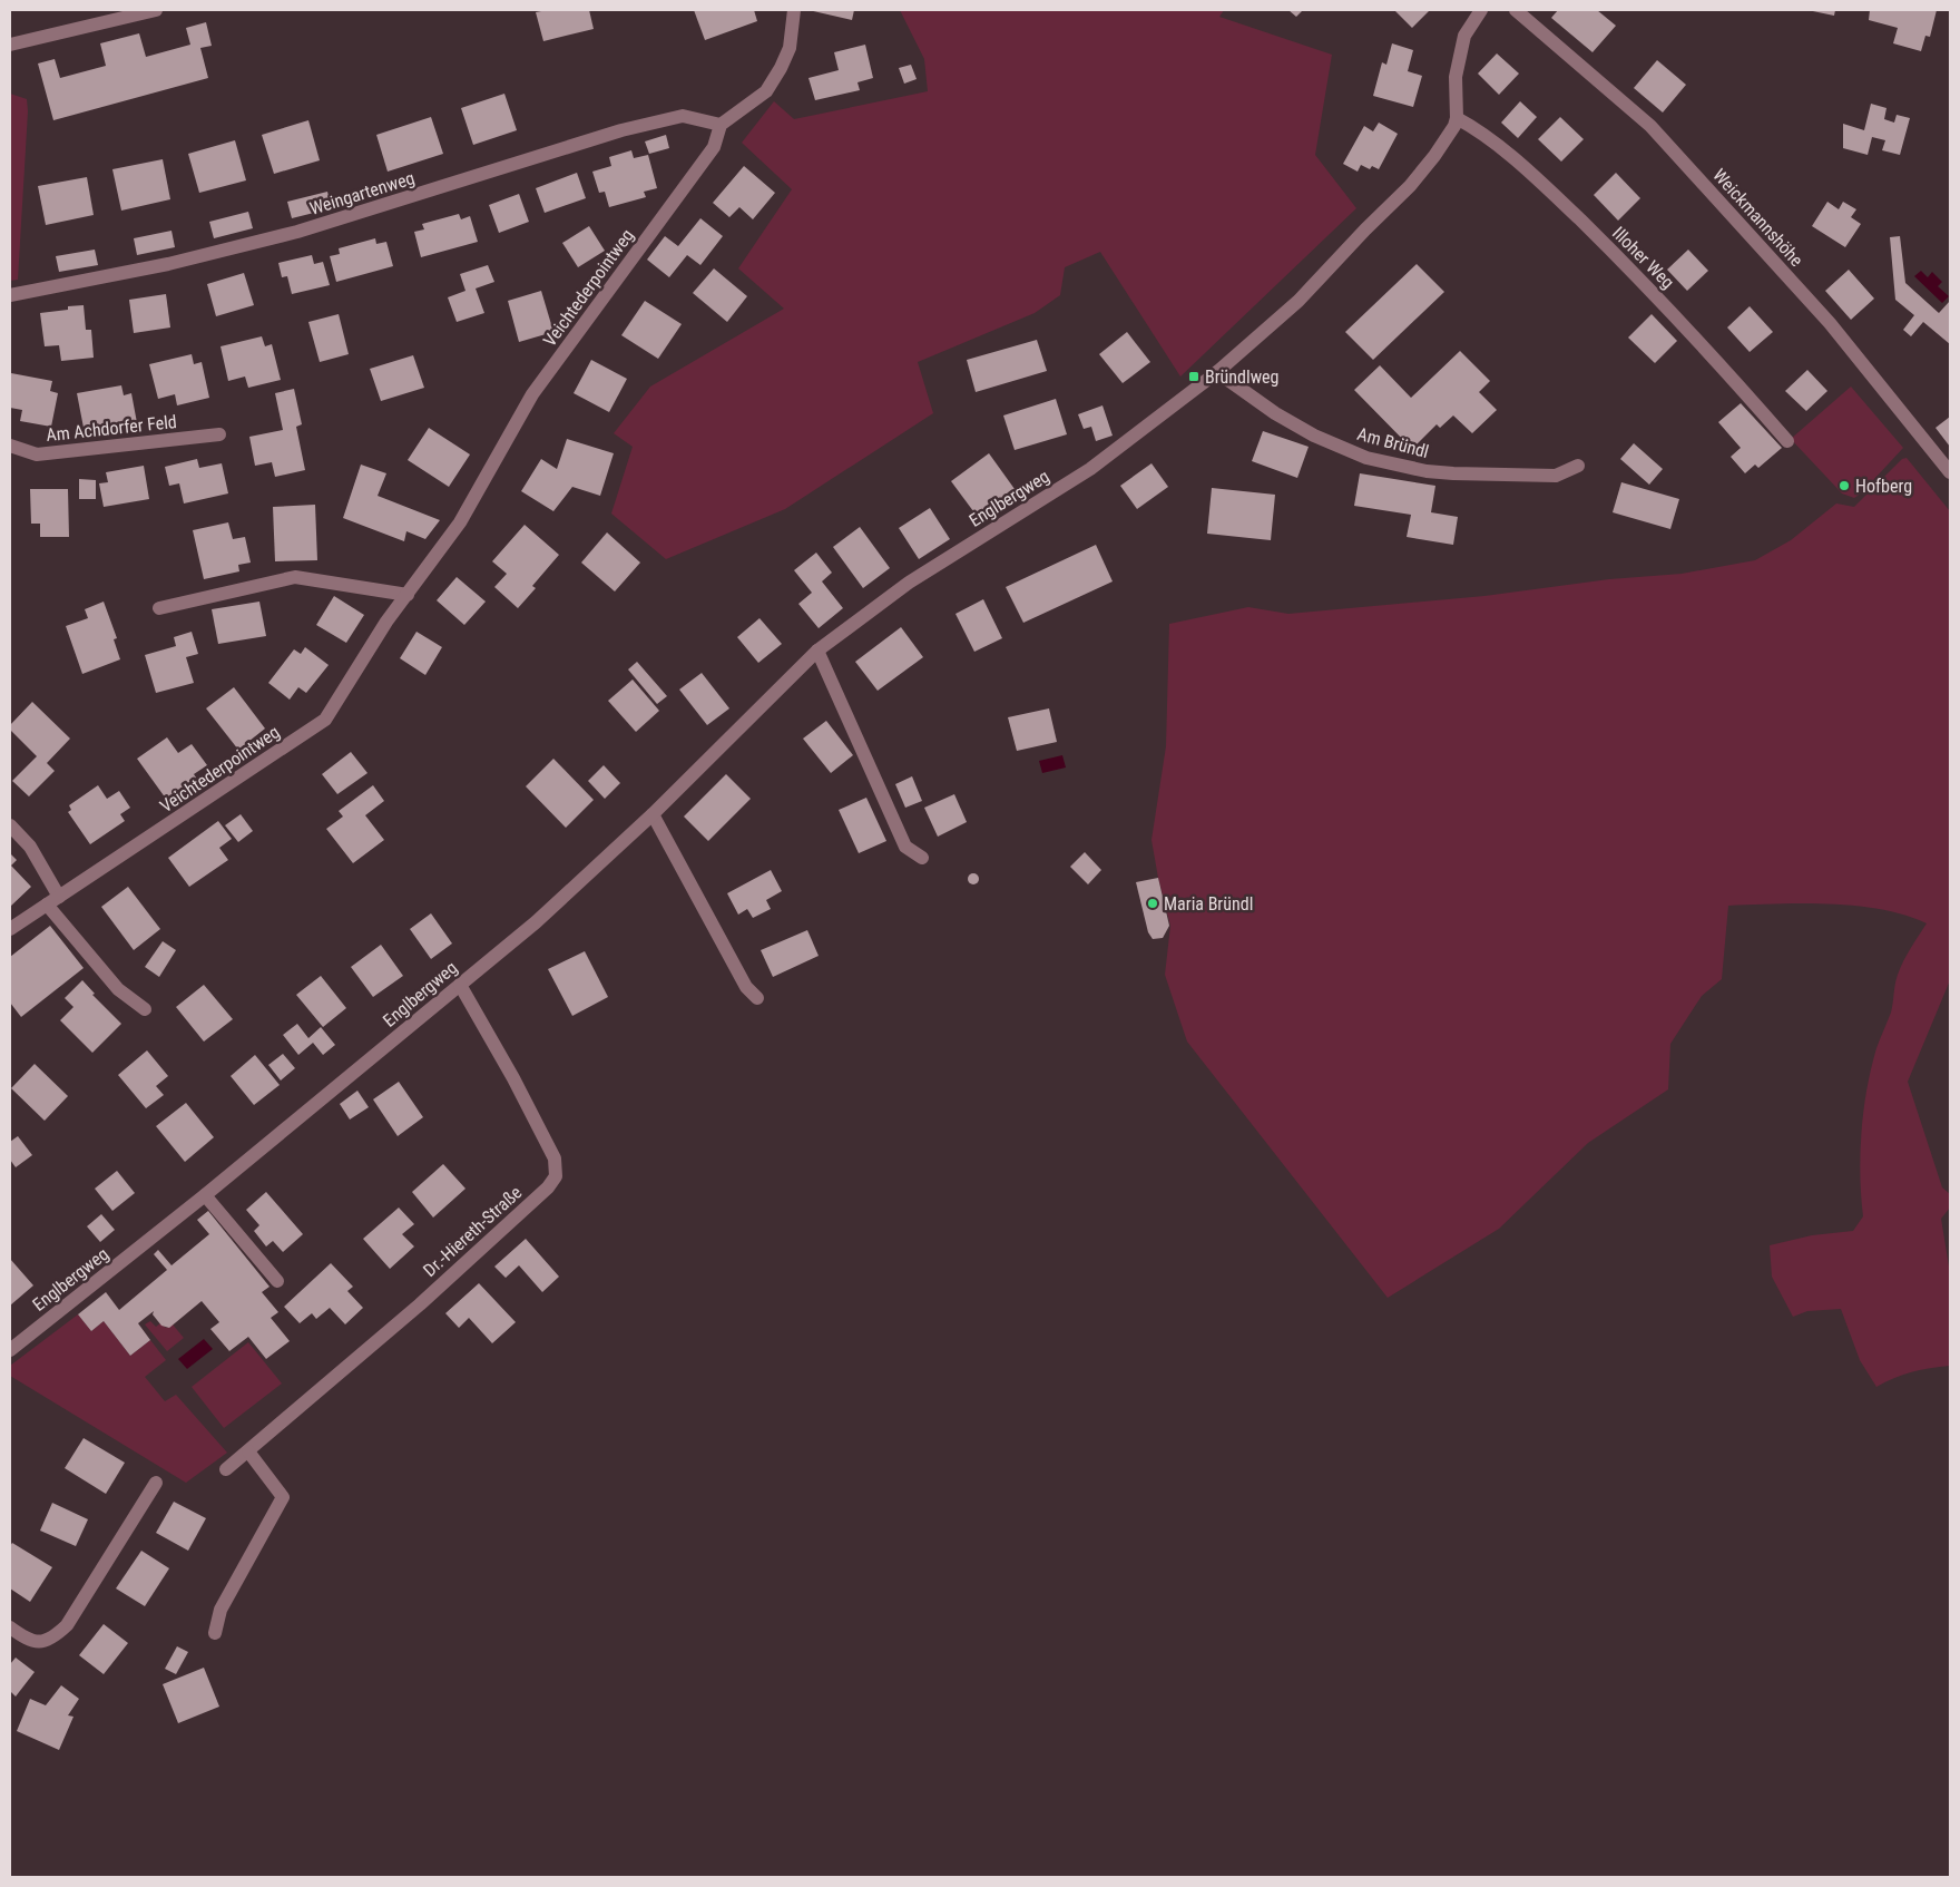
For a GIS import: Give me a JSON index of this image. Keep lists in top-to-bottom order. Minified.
{"streets":{"street":["Weingartenweg","Weickmannshöhe","Illoher Weg","Veichtederpointweg","Am Achdorfer Feld","Am Bründl","Englbergweg","Dr.-Hiereth-Straße"]},"crossings":[["Weingartenweg","Veichtederpointweg"],["Am Bründl","Englbergweg"],["Englbergweg","Dr.-Hiereth-Straße"]],"places":{"transit":["Bründlweg"],"other":["Hofberg","Maria Bründl"]}}
